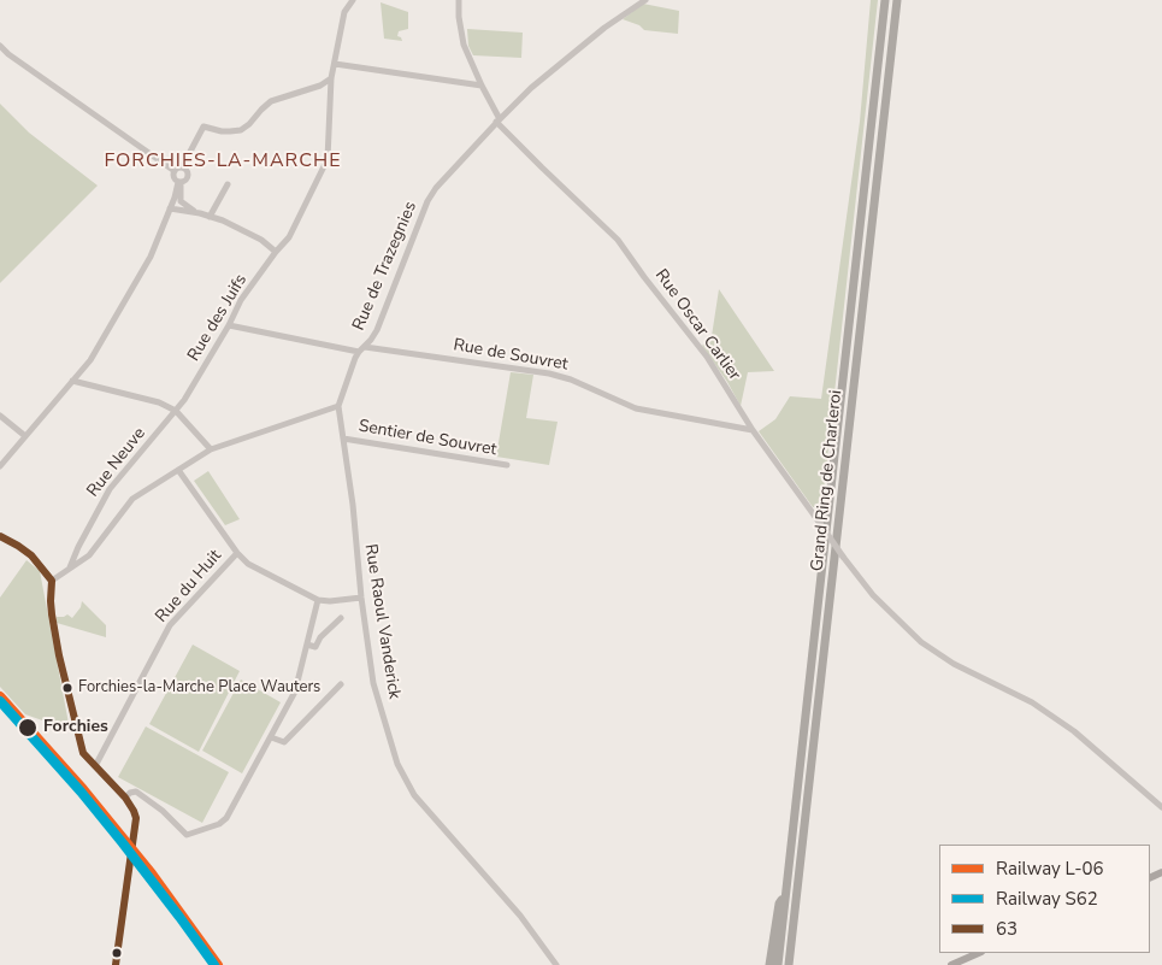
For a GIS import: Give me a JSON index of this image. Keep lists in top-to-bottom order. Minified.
{"streets":{"highway":["Grand Ring de Charleroi"],"street":["Rue de Trazegnies","Rue des Juifs","Rue Oscar Carlier","Rue de Souvret","Sentier de Souvret","Rue Neuve","Rue du Huit","Rue Raoul Vanderick"]},"crossings":[["Rue de Trazegnies","Rue Oscar Carlier"],["Rue de Trazegnies","Rue de Souvret"],["Rue de Trazegnies","Rue Raoul Vanderick"],["Rue des Juifs","Rue de Souvret"],["Rue des Juifs","Rue Neuve"],["Rue Oscar Carlier","Rue de Souvret"],["Sentier de Souvret","Rue Raoul Vanderick"]],"districts":["FORCHIES-LA-MARCHE"],"places":["Forchies-la-Marche Place Wauters","Forchies"],"lines":["transit line 63","rail line L-06","rail line S62"],"legend":["Railway L-06","Railway S62","63"]}
